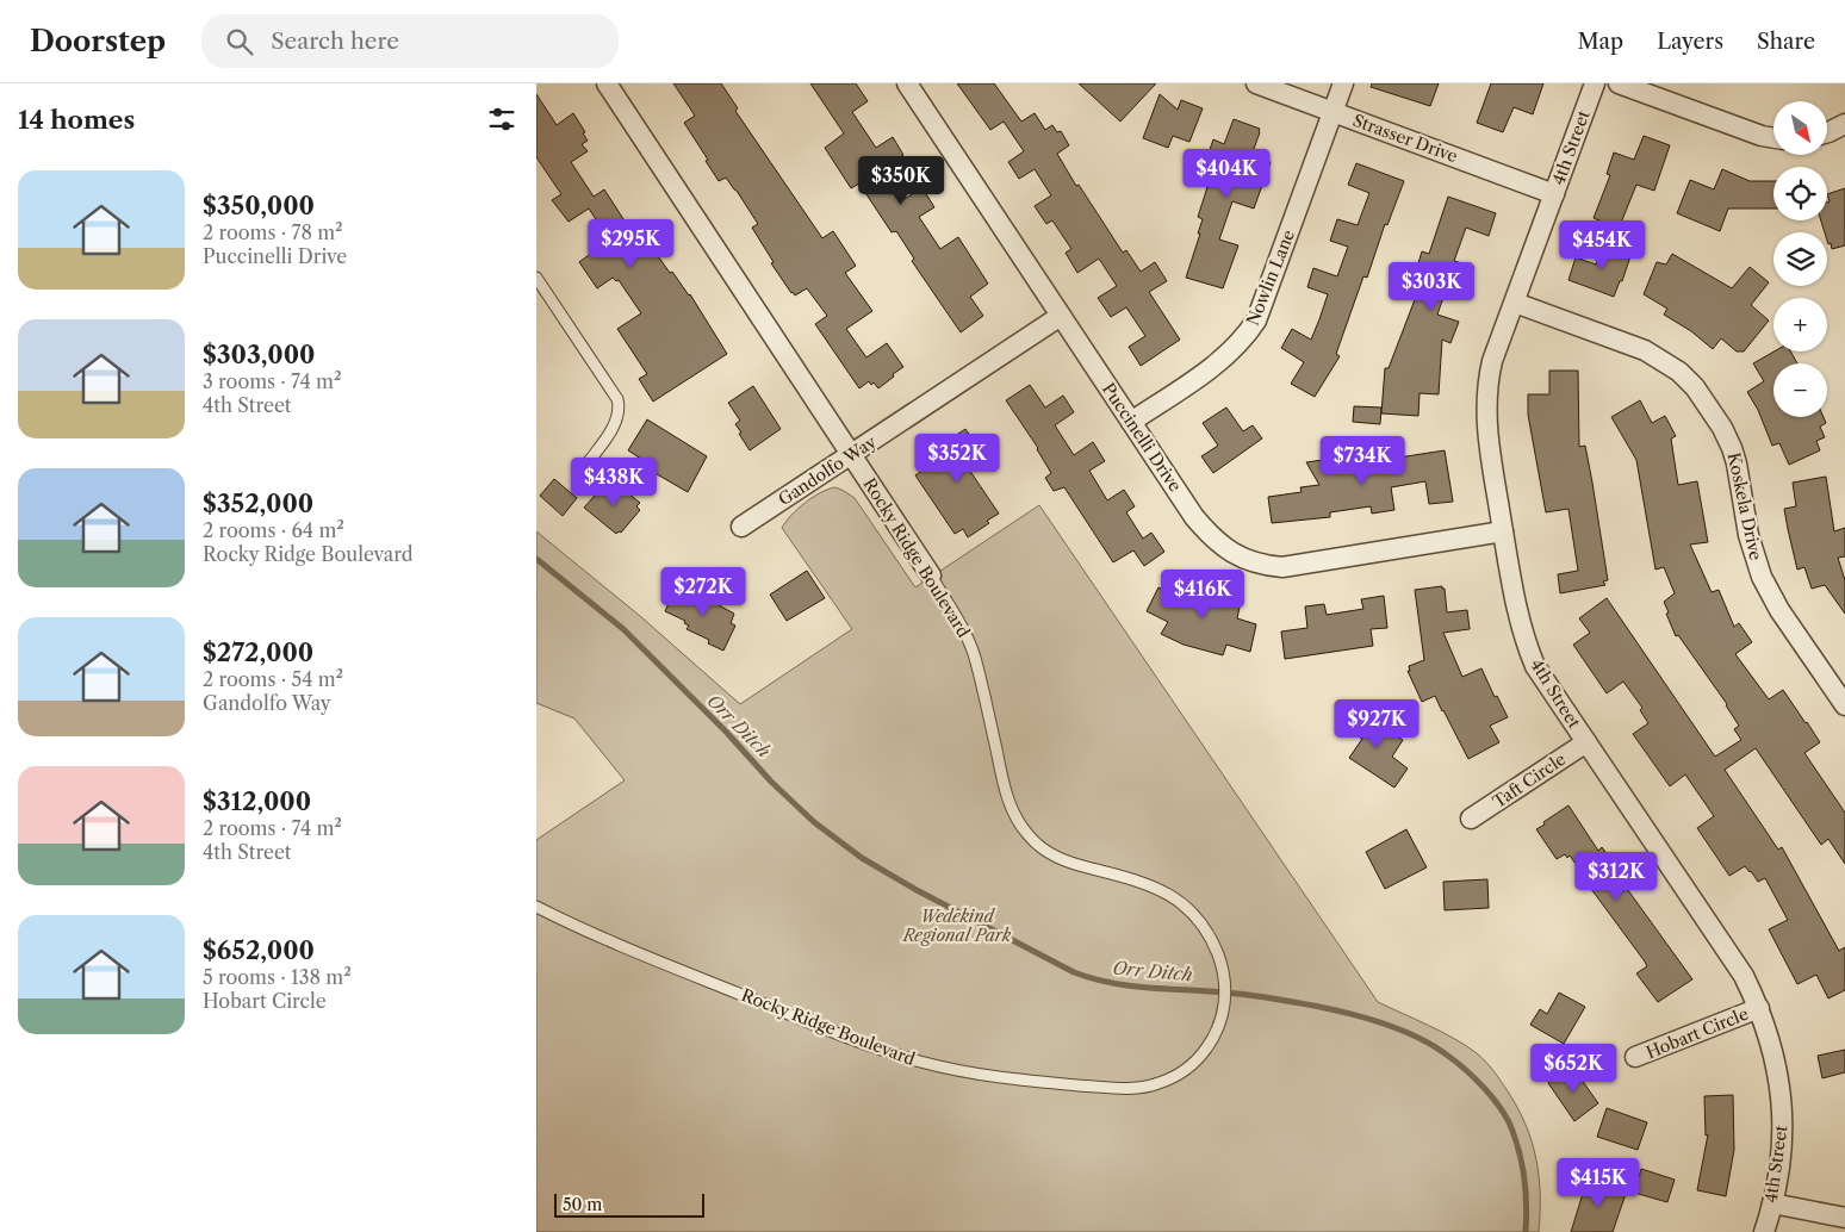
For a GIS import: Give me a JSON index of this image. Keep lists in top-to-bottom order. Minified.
{"streets":{"street":["Strasser Drive","4th Street","Nowlin Lane","Puccinelli Drive","Gandolfo Way","Koskela Drive","Rocky Ridge Boulevard","Taft Circle","Hobart Circle"]},"crossings":[["Strasser Drive","4th Street"],["Strasser Drive","Nowlin Lane"],["4th Street","Puccinelli Drive"],["4th Street","Koskela Drive"],["4th Street","Taft Circle"],["4th Street","Hobart Circle"],["Nowlin Lane","Puccinelli Drive"],["Puccinelli Drive","Gandolfo Way"],["Gandolfo Way","Rocky Ridge Boulevard"]],"water":["Orr Ditch"],"parks":["Wedekind Regional Park"],"scale_bar":"50 m","north":"bottom right","page":{"header":"Doorstep","search":"Search here","nav":["Map","Layers","Share"],"heading":"14 homes","map_buttons":["+","−"],"price":["$404K","$350K","$295K","$454K","$303K","$352K","$734K","$438K","$272K","$416K","$927K","$312K","$652K","$415K"],"list":[{"name":"$350,000","note":"2 rooms · 78 m² · Puccinelli Drive"},{"name":"$303,000","note":"3 rooms · 74 m² · 4th Street"},{"name":"$352,000","note":"2 rooms · 64 m² · Rocky Ridge Boulevard"},{"name":"$272,000","note":"2 rooms · 54 m² · Gandolfo Way"},{"name":"$312,000","note":"2 rooms · 74 m² · 4th Street"},{"name":"$652,000","note":"5 rooms · 138 m² · Hobart Circle"}],"scale":"50 m"}}
